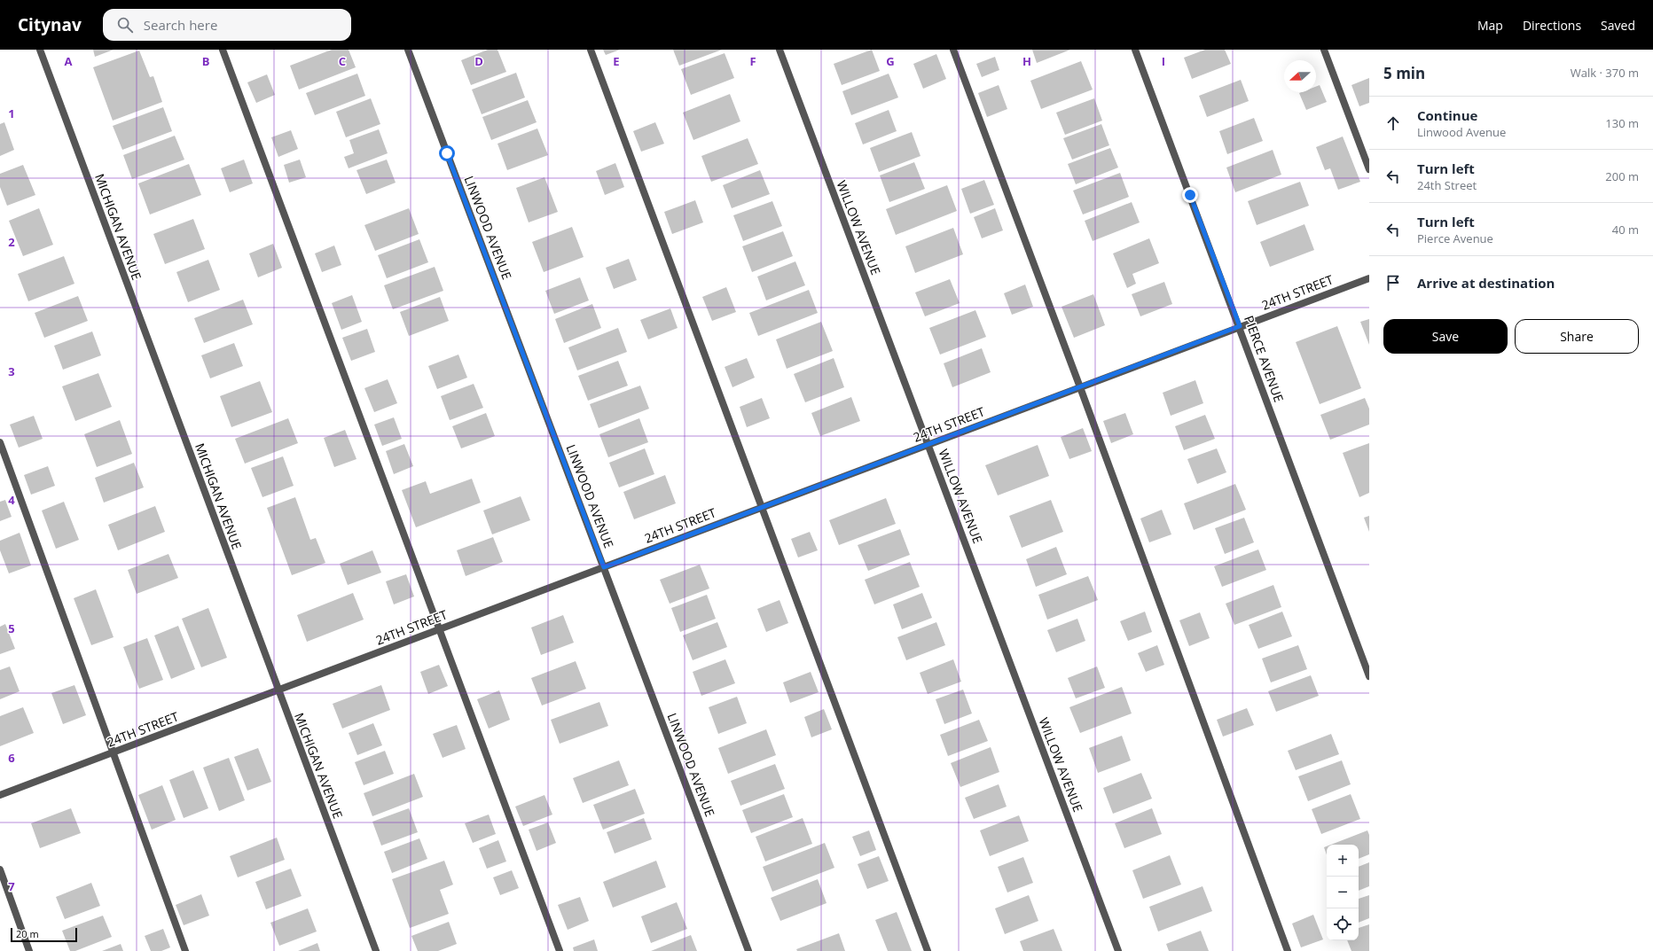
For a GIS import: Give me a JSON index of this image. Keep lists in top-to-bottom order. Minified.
{"streets":{"street":["MICHIGAN AVENUE","LINWOOD AVENUE","WILLOW AVENUE","24TH STREET","PIERCE AVENUE"]},"crossings":[["MICHIGAN AVENUE","24TH STREET"],["LINWOOD AVENUE","24TH STREET"],["WILLOW AVENUE","24TH STREET"],["24TH STREET","PIERCE AVENUE"]],"scale_bar":"20 m","north":"left","page":{"header":"Citynav","search":"Search here","nav":["Map","Directions","Saved"],"heading":["5 min","Walk · 370 m"],"list":[["Continue","Linwood Avenue","130 m"],["Turn left","24th Street","200 m"],["Turn left","Pierce Avenue","40 m"],"Arrive at destination"],"buttons":["Save","Share"],"map_buttons":["+","−"],"scale":"20 m"},"grid":{"columns":["A","B","C","D","E","F","G","H","I"],"rows":["1","2","3","4","5","6","7"]}}
